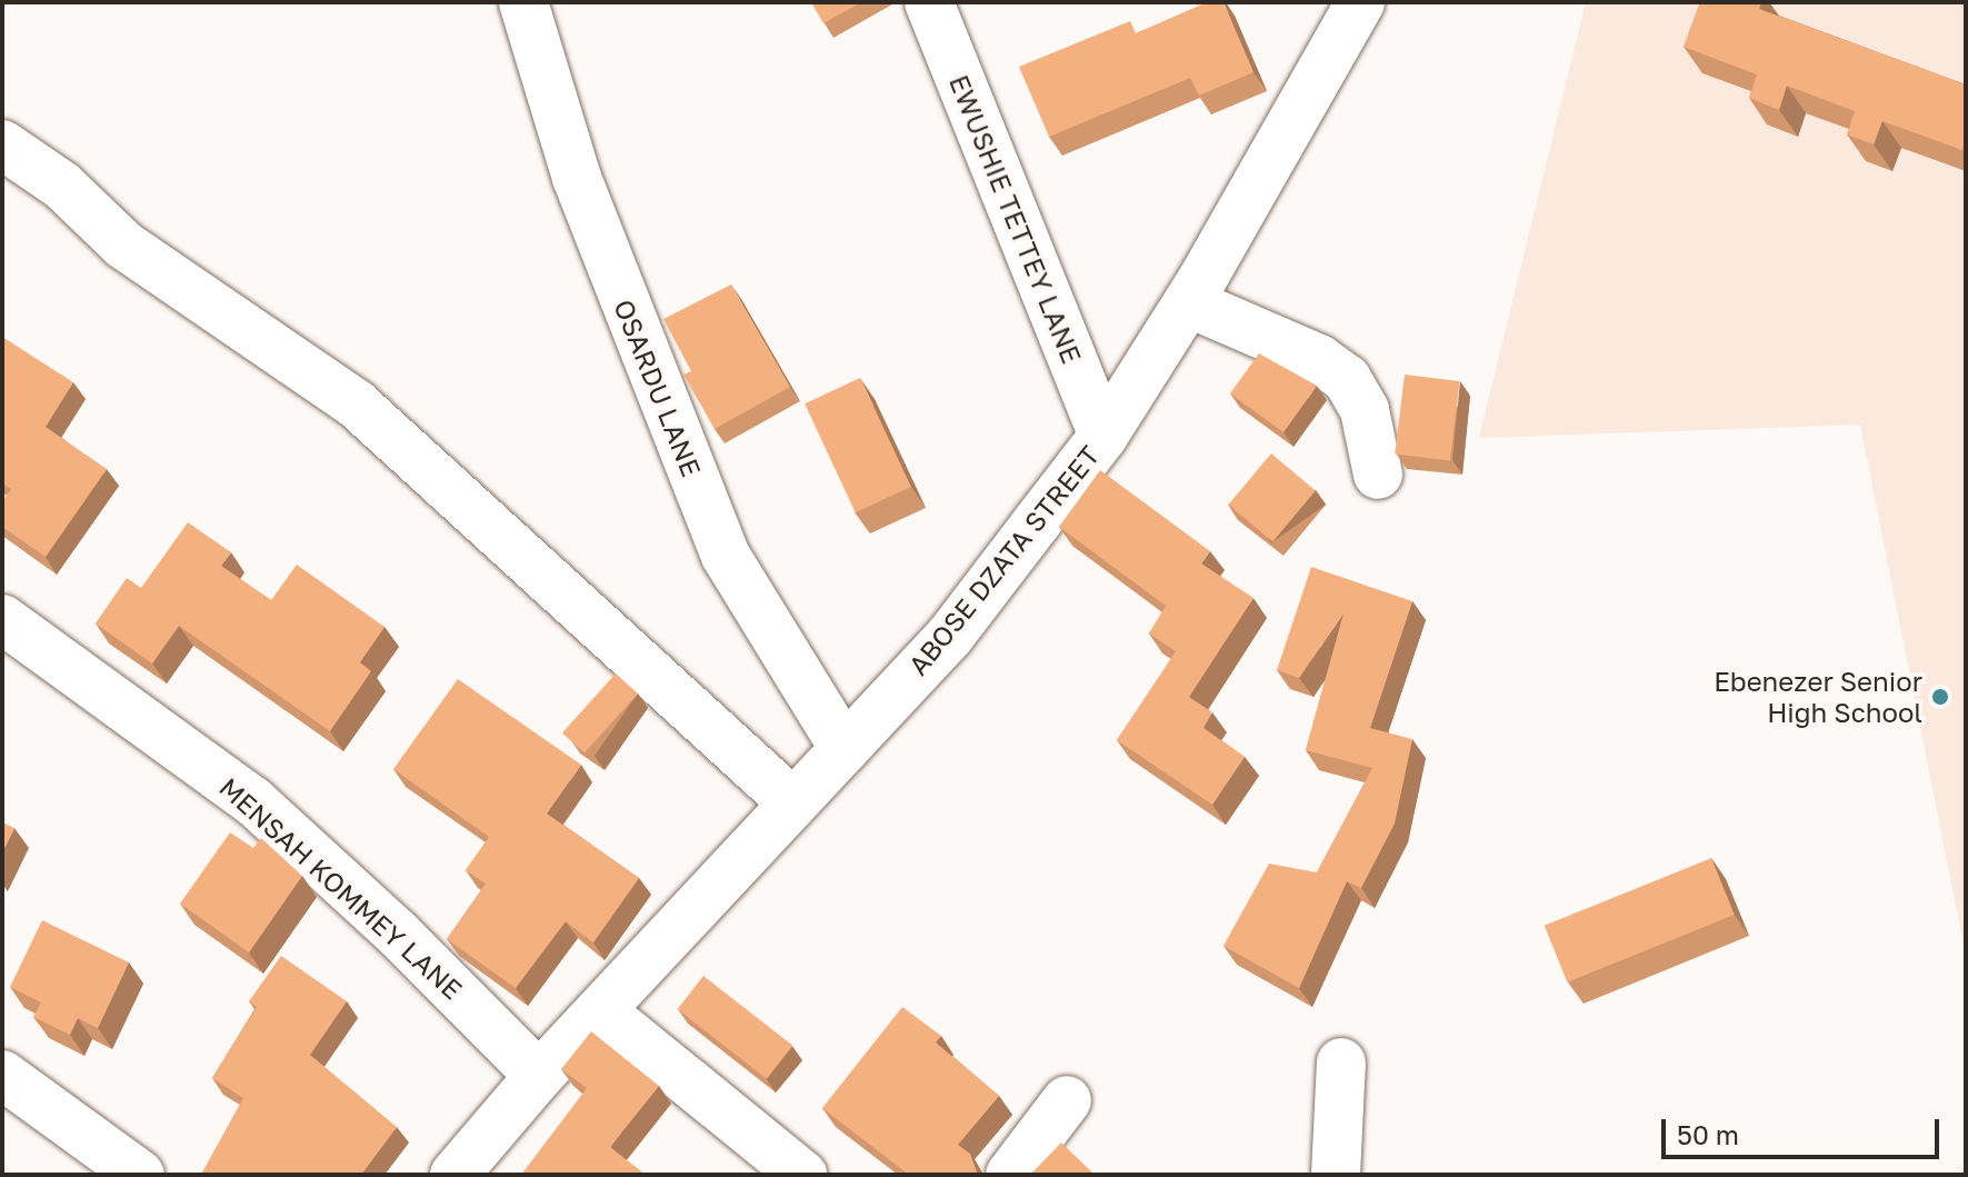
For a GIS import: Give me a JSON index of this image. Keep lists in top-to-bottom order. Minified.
{"streets":{"street":["EWUSHIE TETTEY LANE","OSARDU LANE","ABOSE DZATA STREET","MENSAH KOMMEY LANE"]},"crossings":[["EWUSHIE TETTEY LANE","ABOSE DZATA STREET"],["OSARDU LANE","ABOSE DZATA STREET"],["ABOSE DZATA STREET","MENSAH KOMMEY LANE"]],"places":["Ebenezer Senior High School"],"scale_bar":"50 m"}
